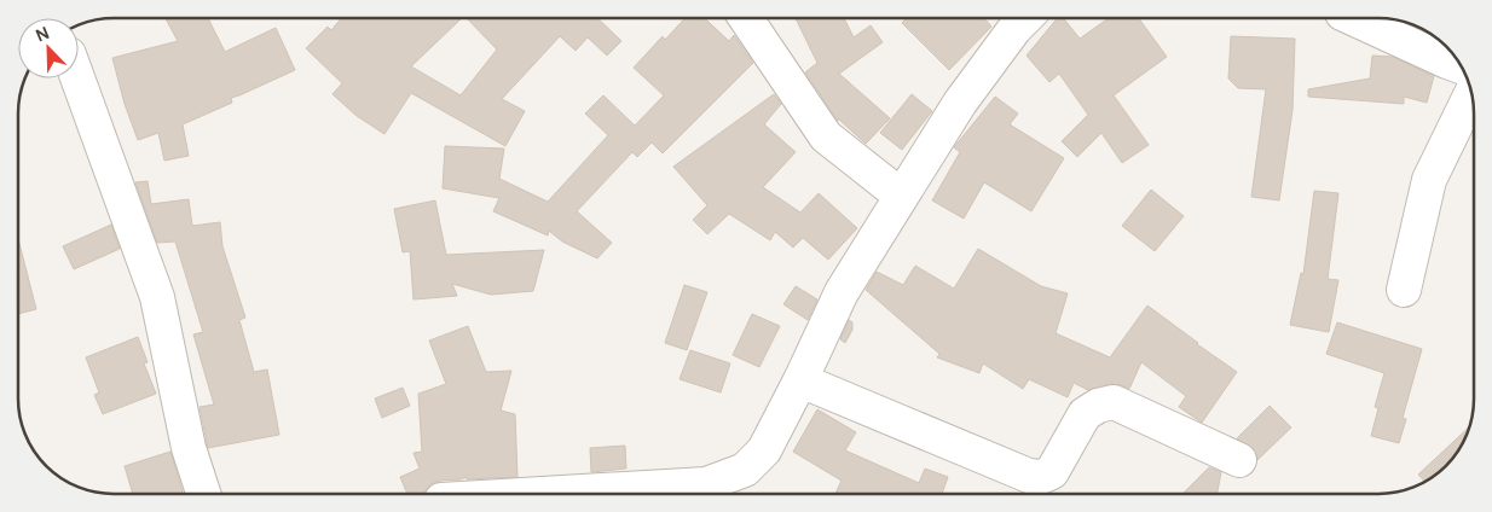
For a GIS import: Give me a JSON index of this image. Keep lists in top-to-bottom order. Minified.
{"north":"top left"}
